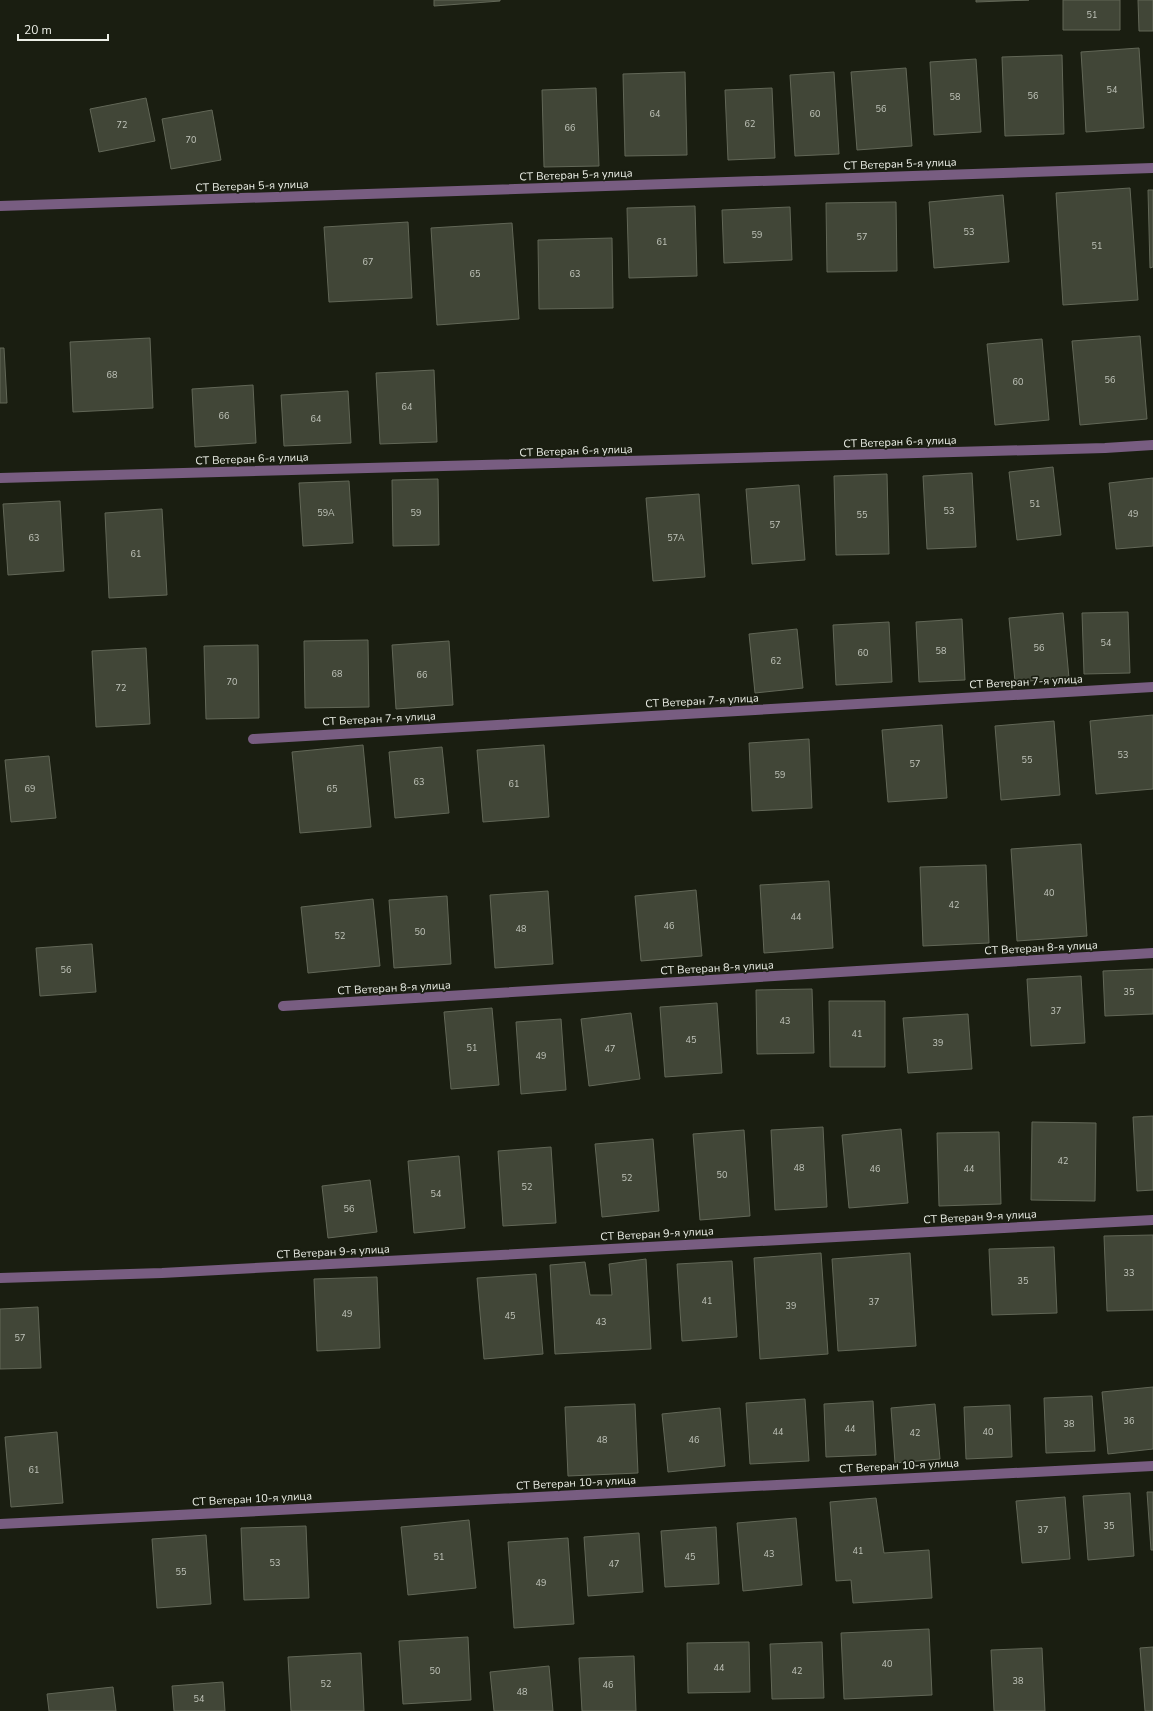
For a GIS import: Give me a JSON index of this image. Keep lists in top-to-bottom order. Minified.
{"streets":{"street":["СТ Ветеран 5-я улица","СТ Ветеран 6-я улица","СТ Ветеран 7-я улица","СТ Ветеран 8-я улица","СТ Ветеран 9-я улица","СТ Ветеран 10-я улица"]},"house_numbers":["51","54","56","58","56","64","60","62","72","66","70","53","59","57","61","51","67","65","63","68","56","60","64","66","64","51","53","59А","59","49","55","57","63","57А","61","54","56","58","60","62","68","66","70","72","53","55","57","59","63","61","69","65","40","42","44","46","48","50","52","56","35","37","43","41","45","39","51","47","49","42","48","46","44","50","52","52","54","56","33","35","41","37","39","49","45","43","57","36","38","44","44","40","42","48","46","61","35","37","41","43","51","45","53","47","55","49","40","44","50","42","38","52","46","48","54"],"scale_bar":"20 m"}
